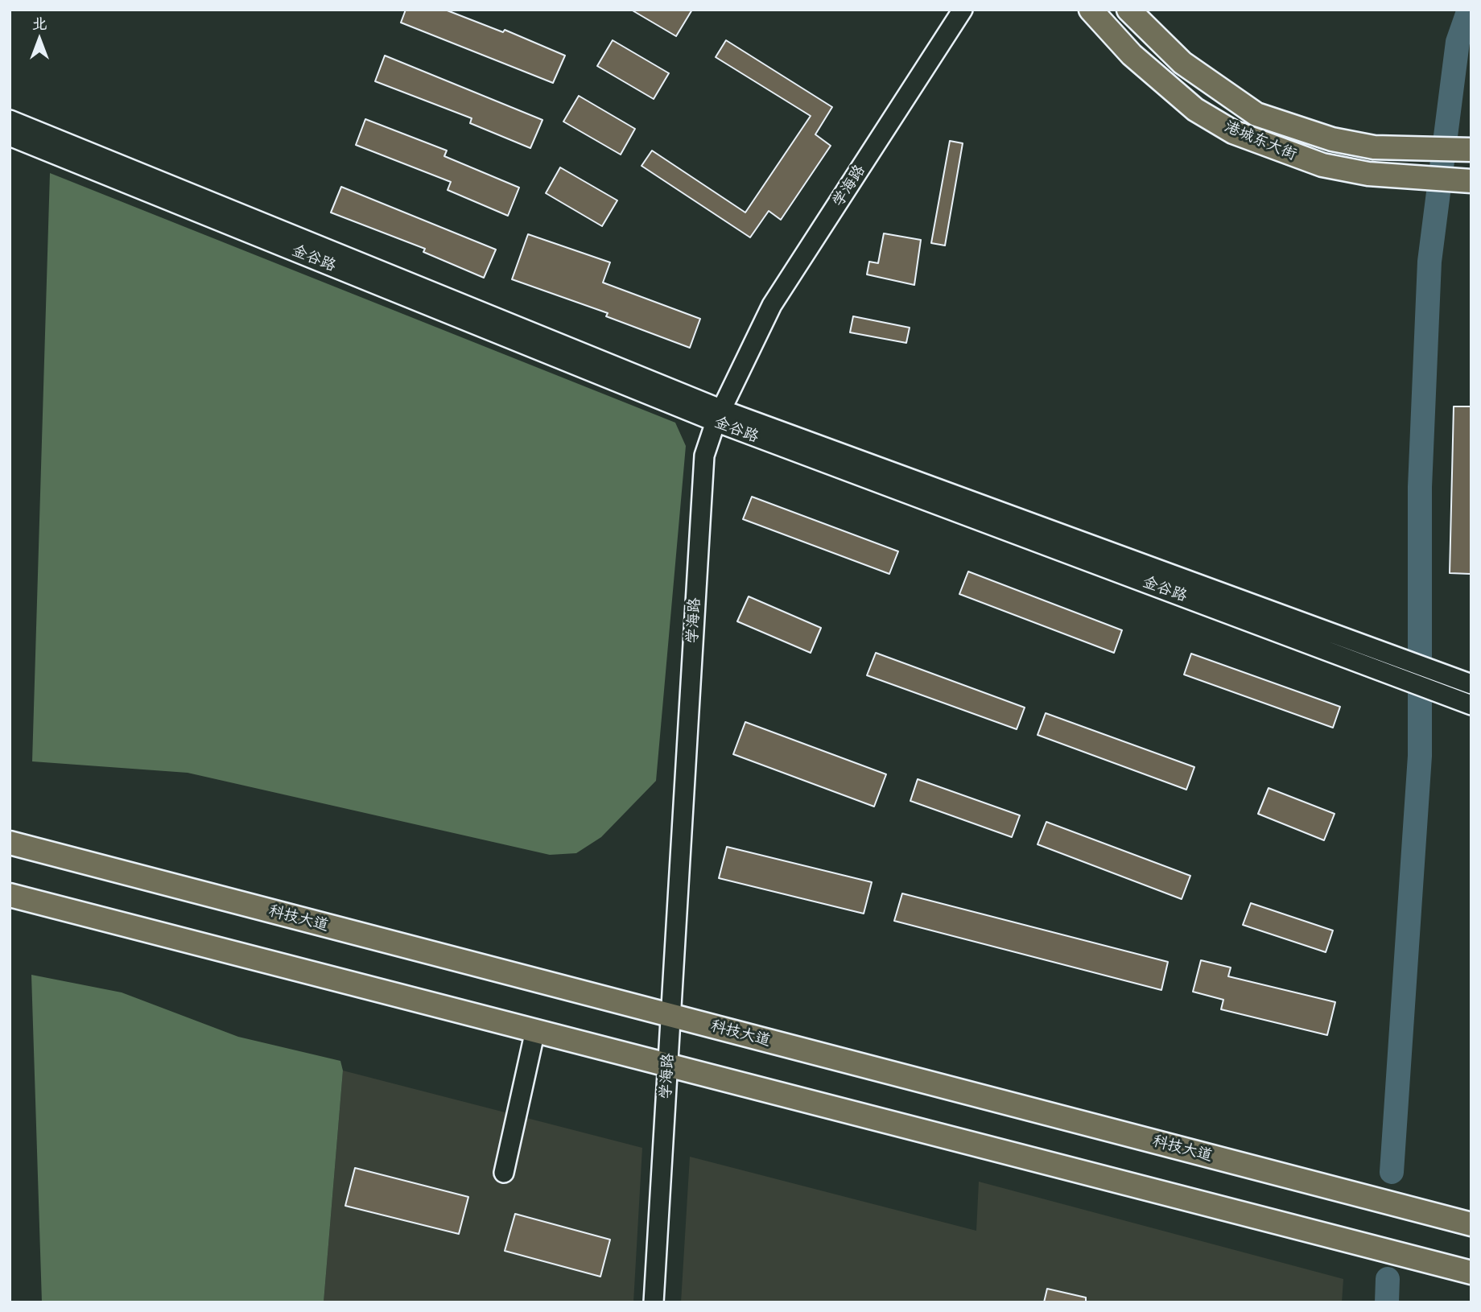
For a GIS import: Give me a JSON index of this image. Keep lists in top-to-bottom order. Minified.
{"streets":{"main road":["港城东大街","科技大道"],"street":["学海路","金谷路"]},"crossings":[["学海路","金谷路"],["学海路","科技大道"]],"north":"top"}
